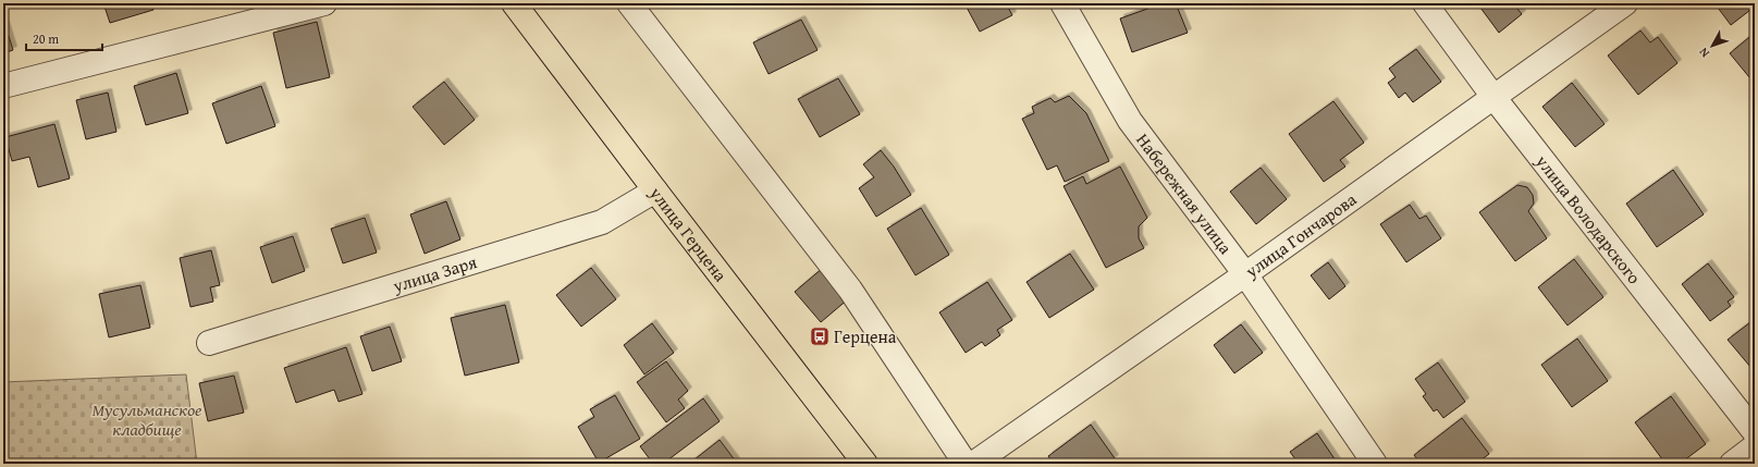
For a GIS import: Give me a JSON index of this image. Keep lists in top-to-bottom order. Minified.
{"streets":{"main road":["улица Герцена"],"street":["Набережная улица","улица Володарского","улица Гончарова","улица Заря"]},"crossings":[["Набережная улица","улица Гончарова"],["улица Володарского","улица Гончарова"],["улица Герцена","улица Заря"]],"parks":["Мусульманское кладбище"],"places":{"bus stop":["Герцена"]},"scale_bar":"20 m","north":"bottom left"}
